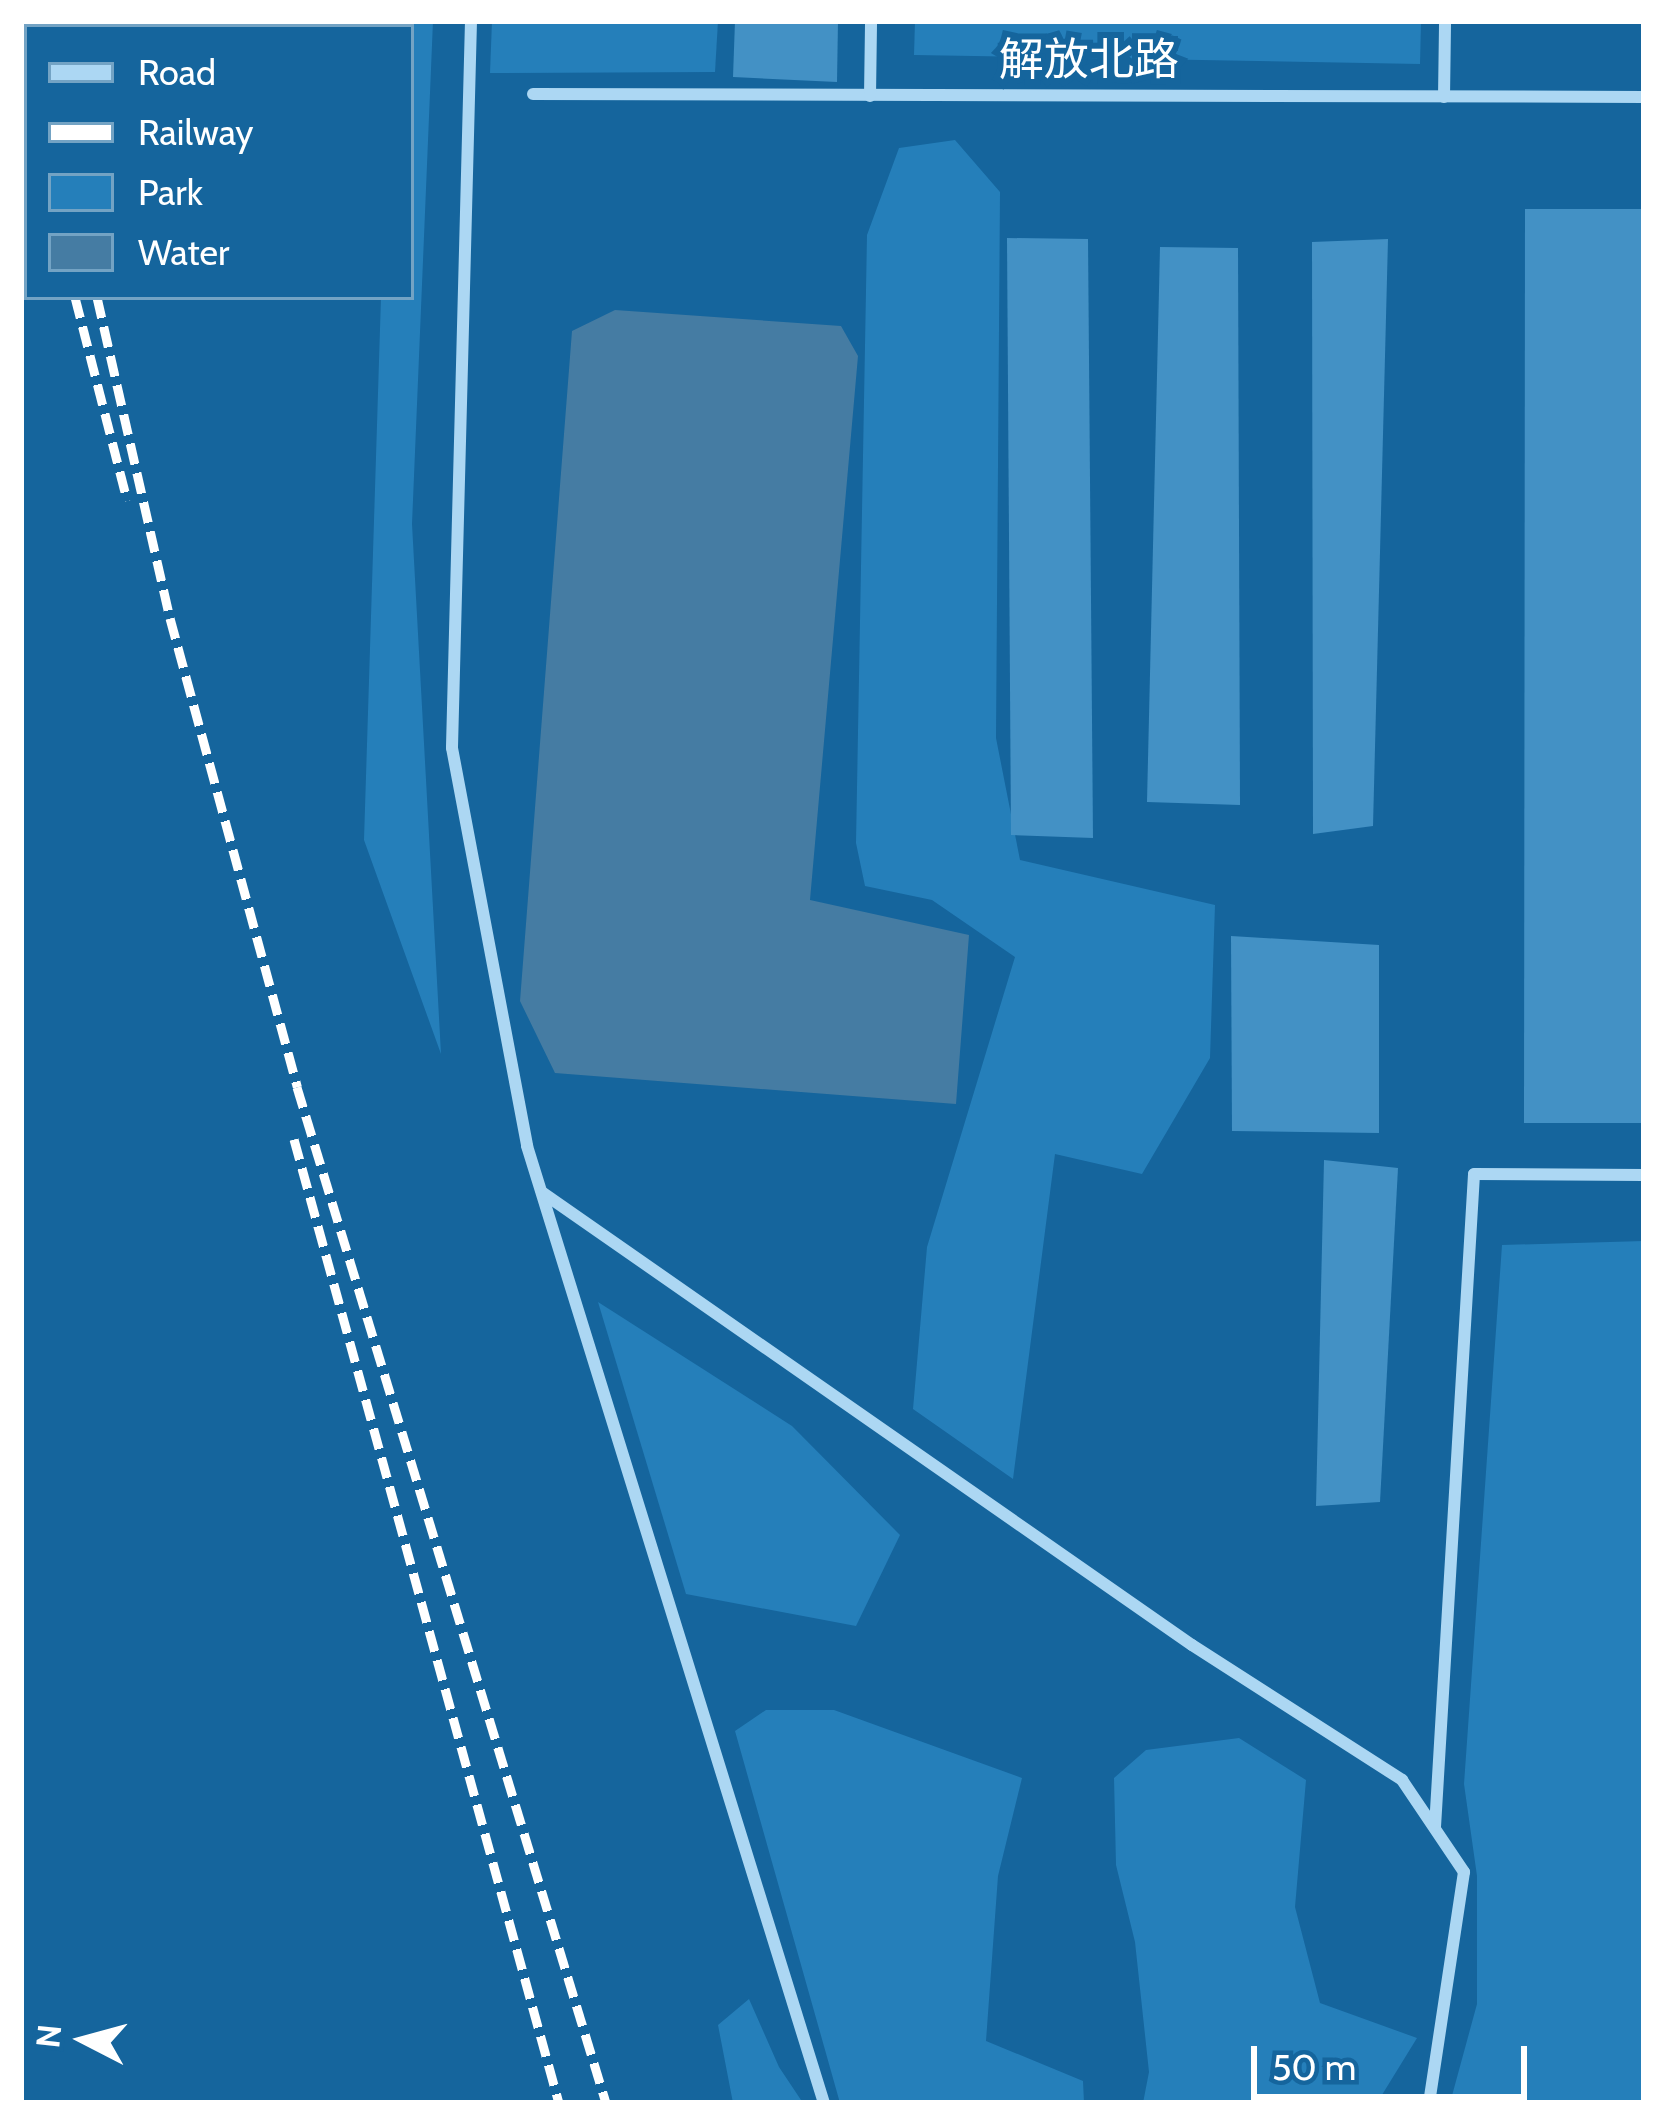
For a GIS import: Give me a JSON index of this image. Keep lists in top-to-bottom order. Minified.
{"streets":{"street":["解放北路"]},"legend":["Road","Railway","Park","Water"],"scale_bar":"50 m","north":"left"}
